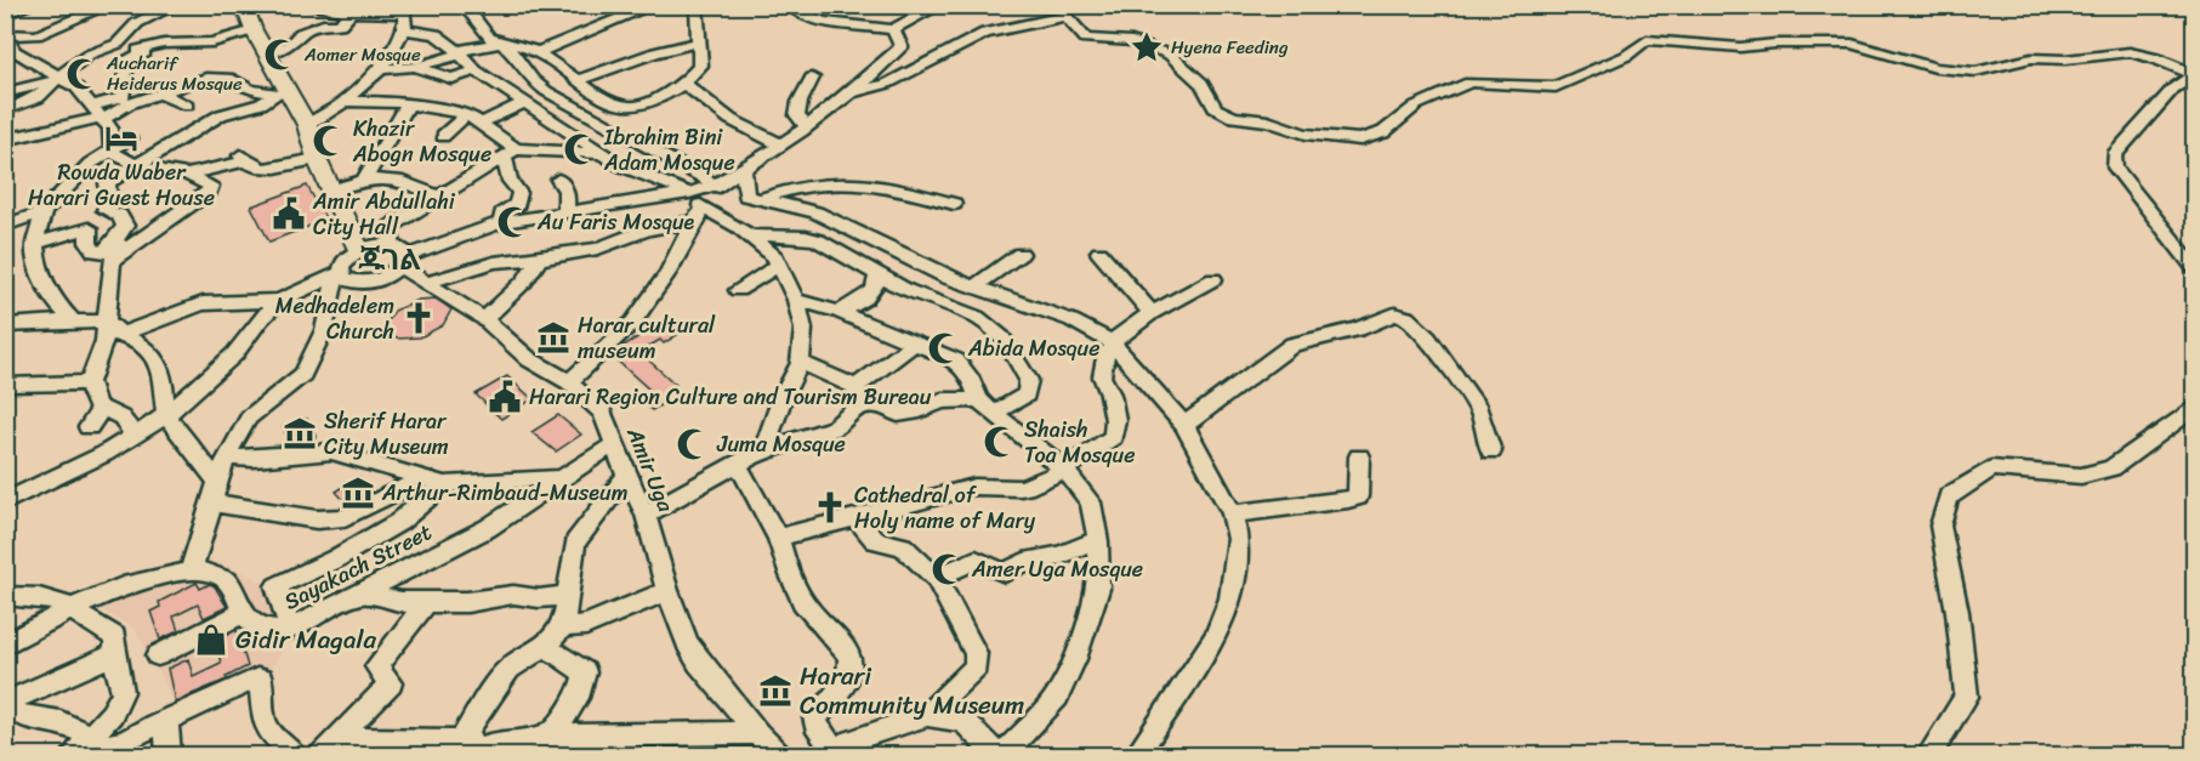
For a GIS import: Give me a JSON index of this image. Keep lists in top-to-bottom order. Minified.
{"streets":{"street":["Amir Uga","Sayakach Street"]},"crossings":[["Amir Uga","Sayakach Street"]],"districts":["ጁገል"],"places":{"place":["Hyena Feeding"],"mosque":["Aomer Mosque","Aucharif Heiderus Mosque","Khazir Abogn Mosque","Ibrahim Bini Adam Mosque","Au Faris Mosque","Abida Mosque","Shaish Toa Mosque","Juma Mosque","Amer Uga Mosque"],"hotel":["Rowda Waber Harari Guest House"],"public building":["Amir Abdullahi City Hall","Harari Region Culture and Tourism Bureau"],"church":["Medhadelem Church","Cathedral of Holy name of Mary"],"museum":["Harar cultural museum","Sherif Harar City Museum","Arthur-Rimbaud-Museum","Harari Community Museum"],"shop":["Gidir Magala"]}}
